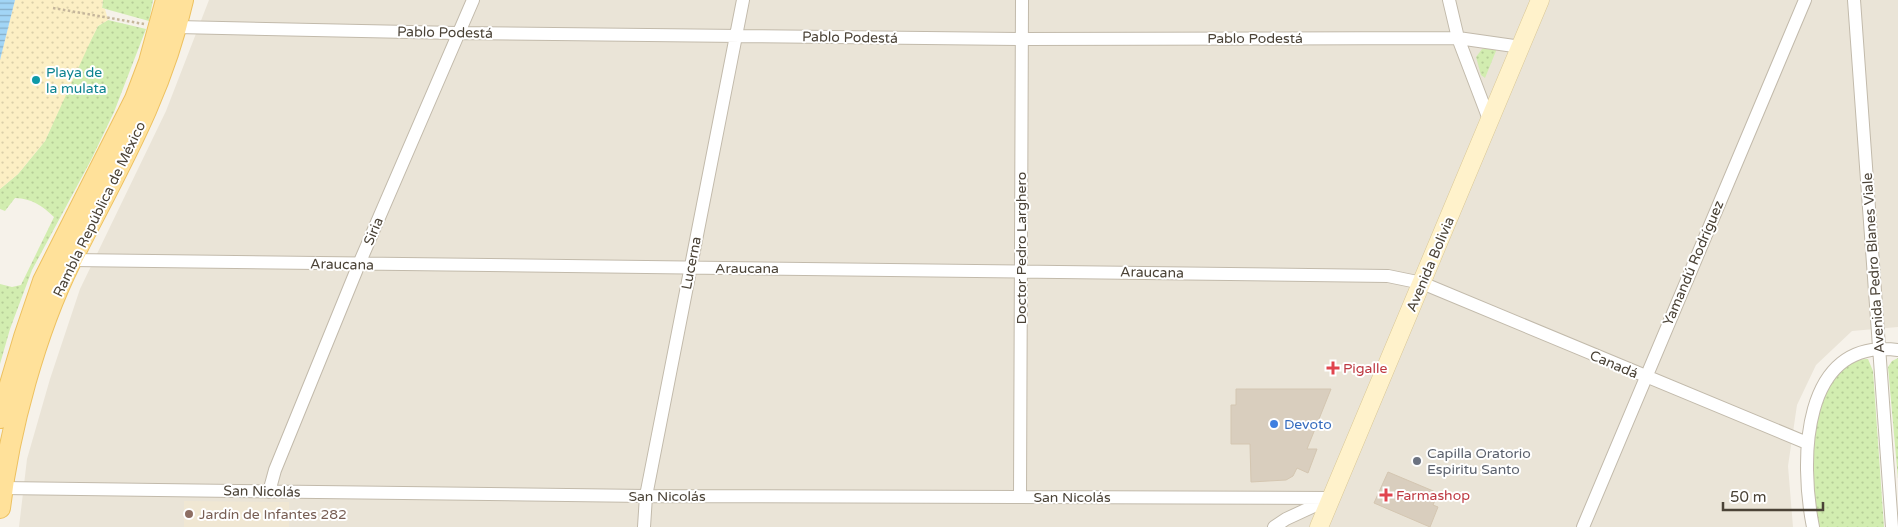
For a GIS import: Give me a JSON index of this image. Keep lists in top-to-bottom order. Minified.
{"streets":{"main road":["Rambla República de México"],"street":["Pablo Podestá","Siria","Doctor Pedro Larghero","Lucerna","Yamandú Rodríguez","Avenida Pedro Blanes Viale","Araucana","Avenida Bolivia","Canadá","San Nicolás"]},"crossings":[["Pablo Podestá","Rambla República de México"],["Pablo Podestá","Siria"],["Pablo Podestá","Doctor Pedro Larghero"],["Pablo Podestá","Lucerna"],["Pablo Podestá","Avenida Bolivia"],["Rambla República de México","Araucana"],["Rambla República de México","San Nicolás"],["Siria","Araucana"],["Siria","San Nicolás"],["Doctor Pedro Larghero","Araucana"],["Doctor Pedro Larghero","San Nicolás"],["Lucerna","Araucana"],["Lucerna","San Nicolás"],["Yamandú Rodríguez","Canadá"],["Araucana","Avenida Bolivia"],["Araucana","Canadá"],["Avenida Bolivia","Canadá"],["Avenida Bolivia","San Nicolás"]],"places":{"other":["Playa de la mulata","Devoto","Capilla Oratorio Espiritu Santo","Jardín de Infantes 282"],"health":["Pigalle","Farmashop"]},"scale_bar":"50 m"}
